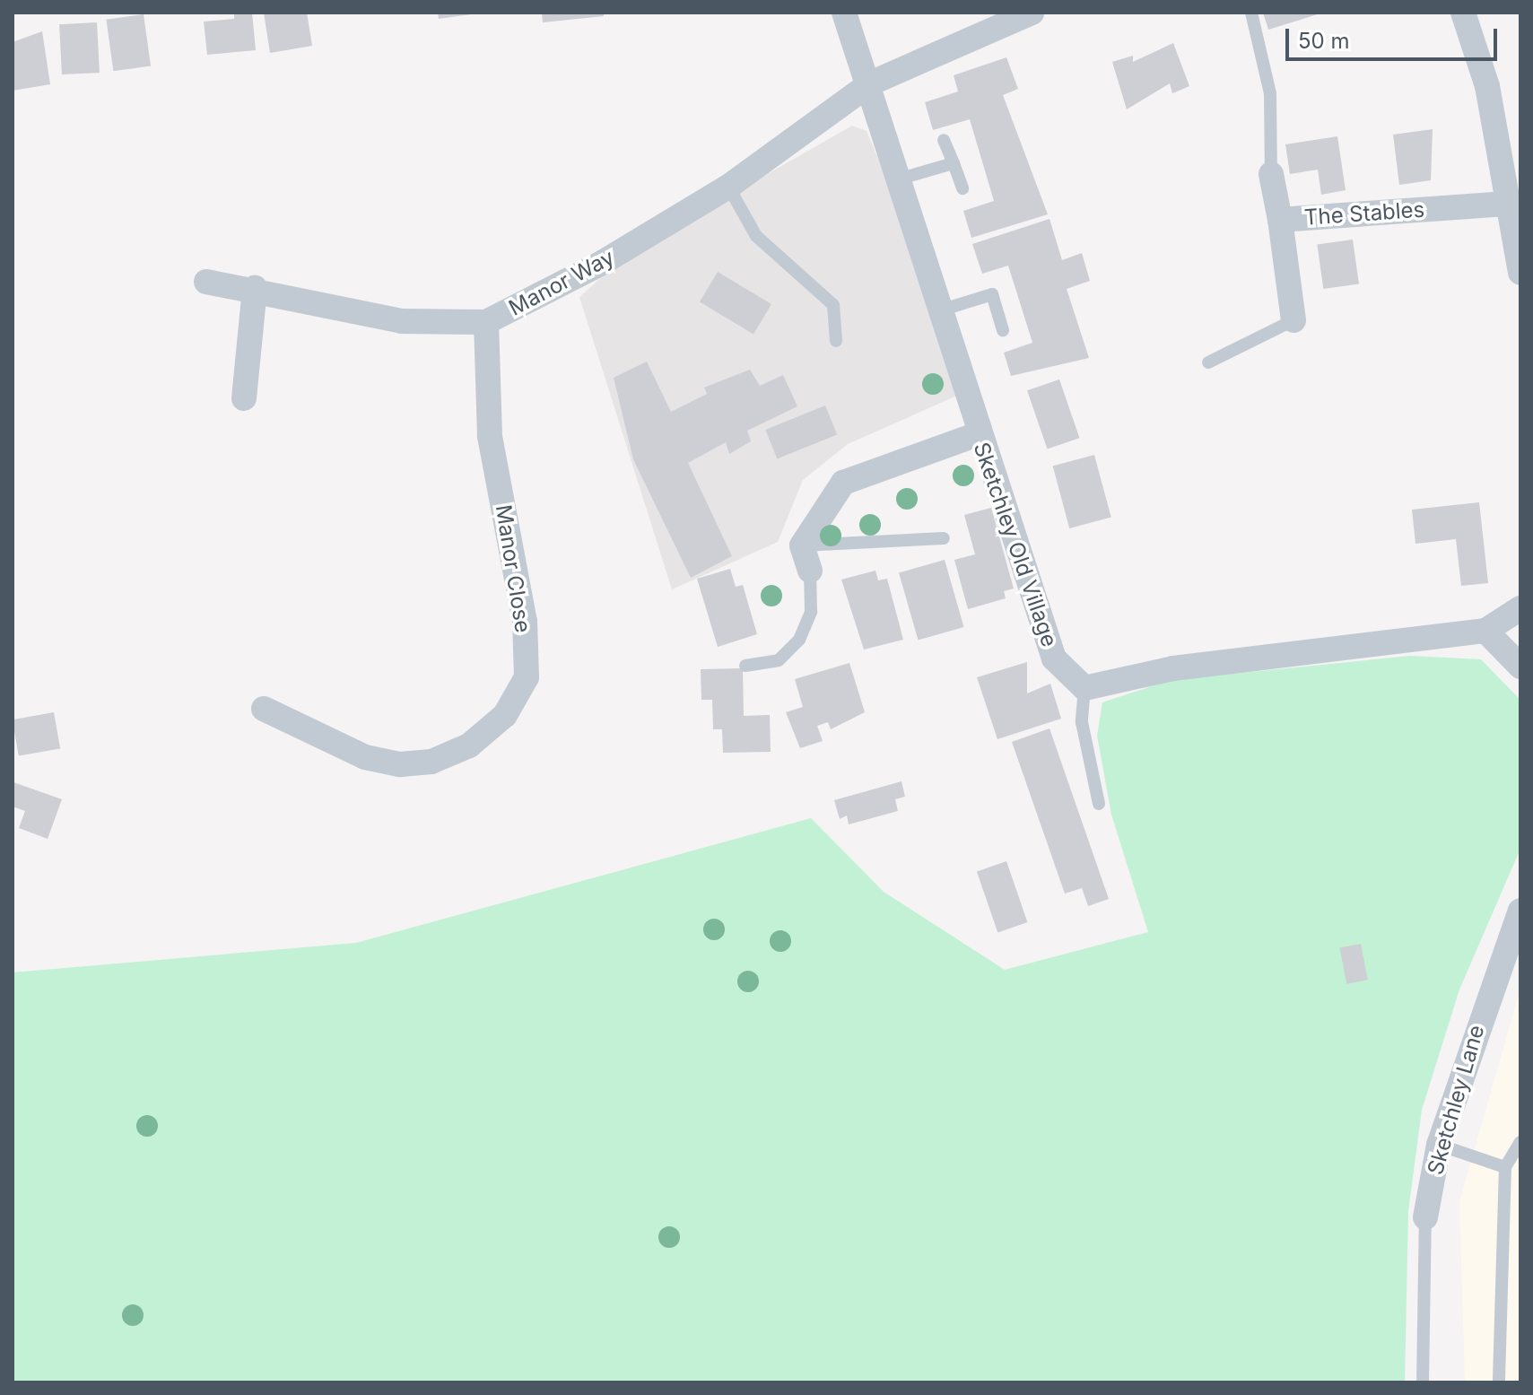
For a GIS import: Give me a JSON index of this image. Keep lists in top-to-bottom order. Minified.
{"streets":{"street":["The Stables","Manor Way","Sketchley Old Village","Manor Close","Sketchley Lane"]},"crossings":[["Manor Way","Sketchley Old Village"],["Manor Way","Manor Close"]],"scale_bar":"50 m"}
